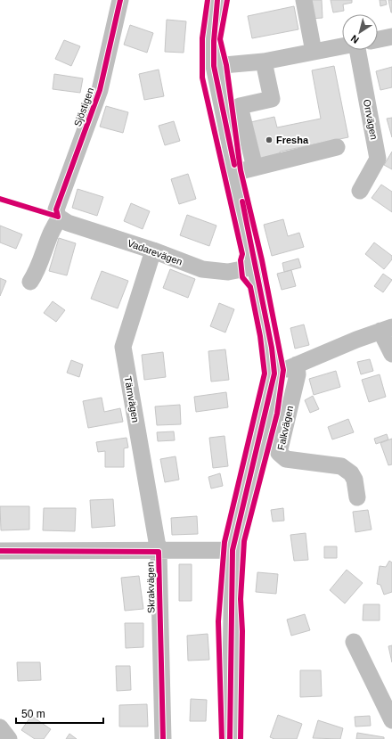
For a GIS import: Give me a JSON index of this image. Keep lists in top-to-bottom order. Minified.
{"streets":{"street":["Sjöstigen","Orrvägen","Vadarevägen","Tärnvägen","Falkvägen","Skrakvägen"]},"crossings":[["Sjöstigen","Vadarevägen"],["Vadarevägen","Tärnvägen"],["Tärnvägen","Skrakvägen"]],"places":["Fresha"],"scale_bar":"50 m","north":"bottom left"}
